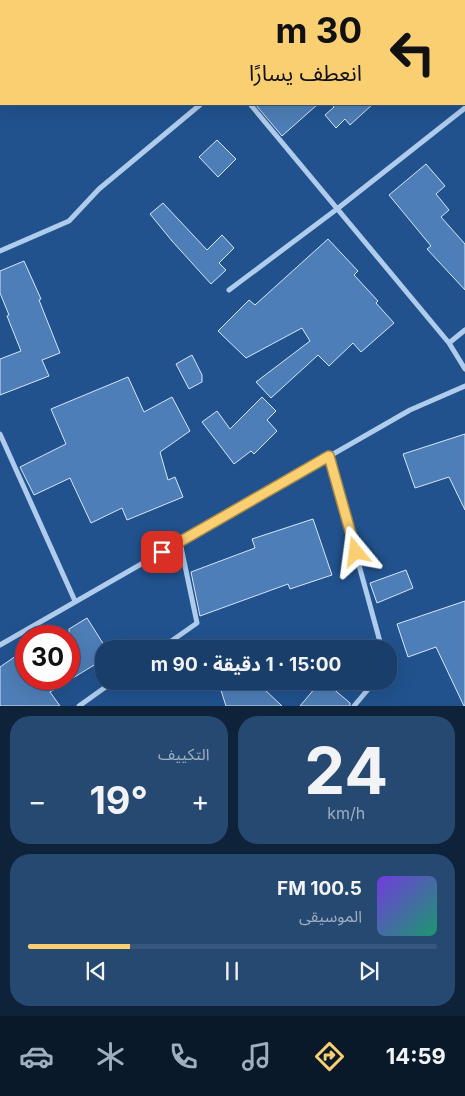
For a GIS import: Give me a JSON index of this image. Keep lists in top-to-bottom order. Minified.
{"page":{"turn":["30 m","انعطف يسارًا"],"limit":"30","trip":"15:00 · 1 دقيقة · 90 m","tile":[["24","km/h"],"التكييف"],"heat":["−","19°","+"],"song":["100.5 FM","الموسيقى"],"tabs":"14:59"}}
